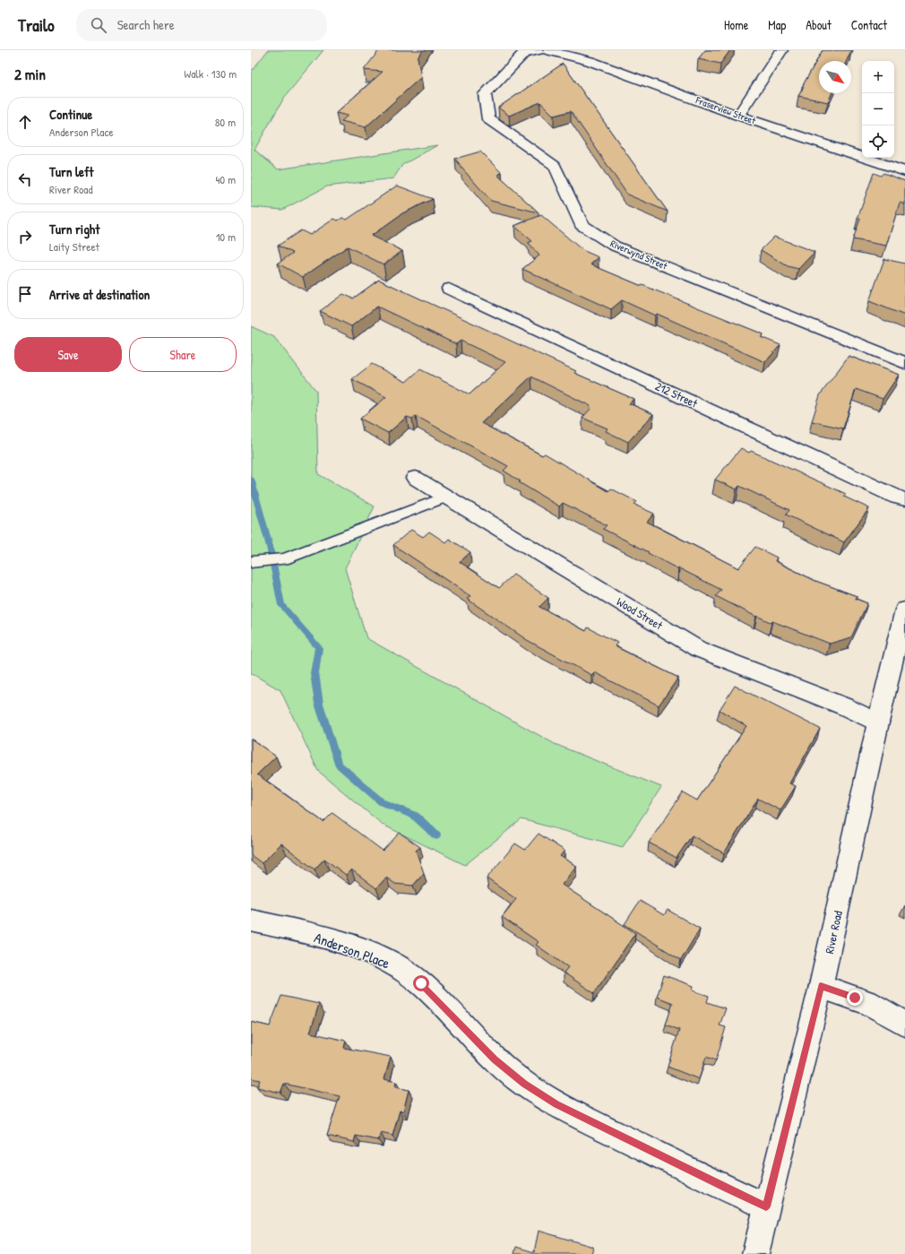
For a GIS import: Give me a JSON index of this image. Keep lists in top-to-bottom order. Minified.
{"streets":{"street":["Fraserview Street","Riverwynd Street","212 Street","Wood Street","River Road","Anderson Place"]},"crossings":[["Wood Street","River Road"],["River Road","Anderson Place"]],"north":"bottom right","page":{"header":"Trailo","search":"Search here","nav":["Home","Map","About","Contact"],"heading":["2 min","Walk · 130 m"],"map_buttons":["+","−"],"list":[["Continue","Anderson Place","80 m"],["Turn left","River Road","40 m"],["Turn right","Laity Street","10 m"],"Arrive at destination"],"buttons":["Save","Share"]}}
